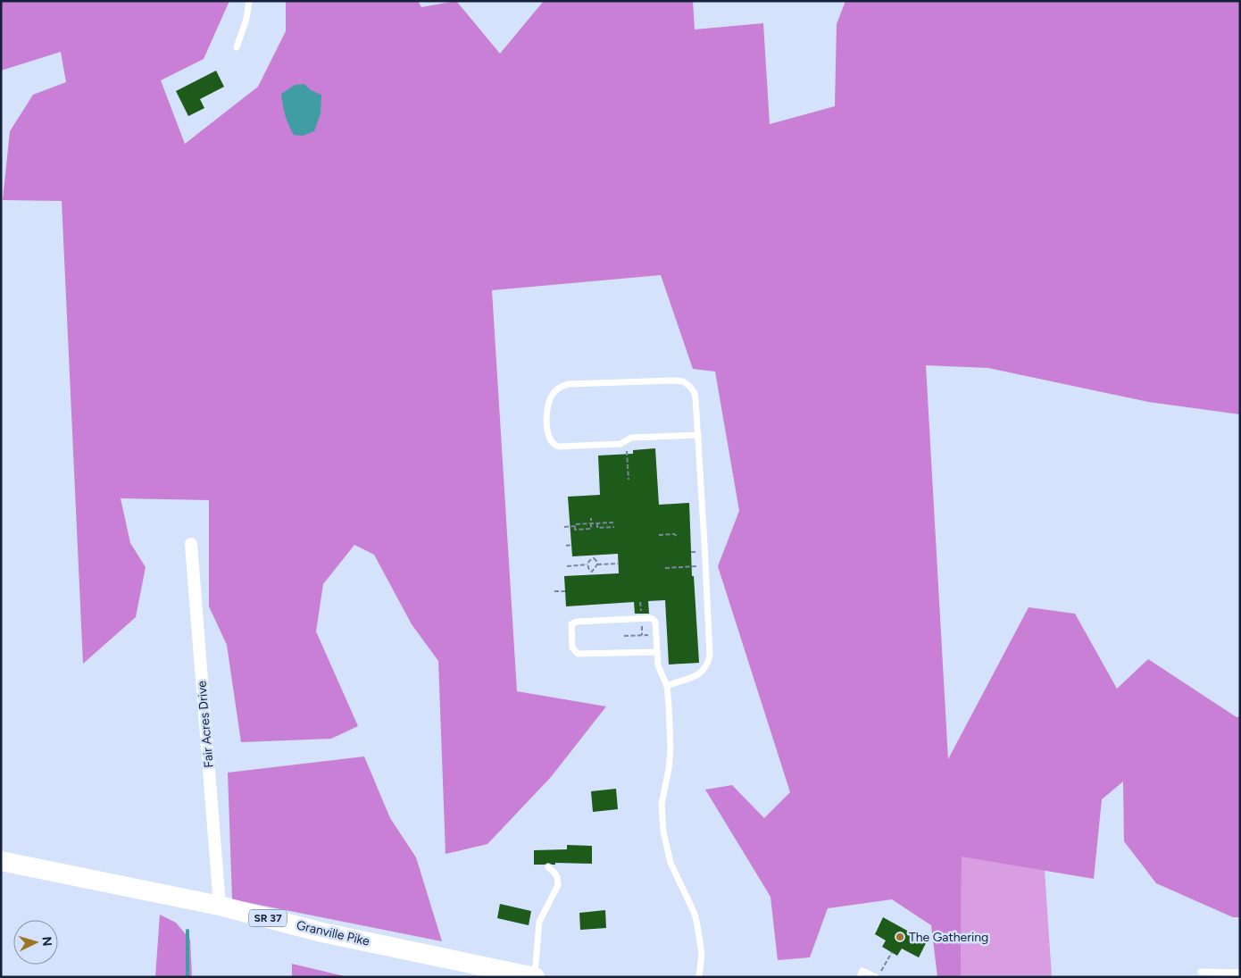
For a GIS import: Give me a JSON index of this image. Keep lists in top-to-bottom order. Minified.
{"streets":{"highway":["SR 37","Granville Pike"],"street":["Fair Acres Drive"]},"crossings":[["Fair Acres Drive","Granville Pike"]],"places":["The Gathering"],"north":"right"}
